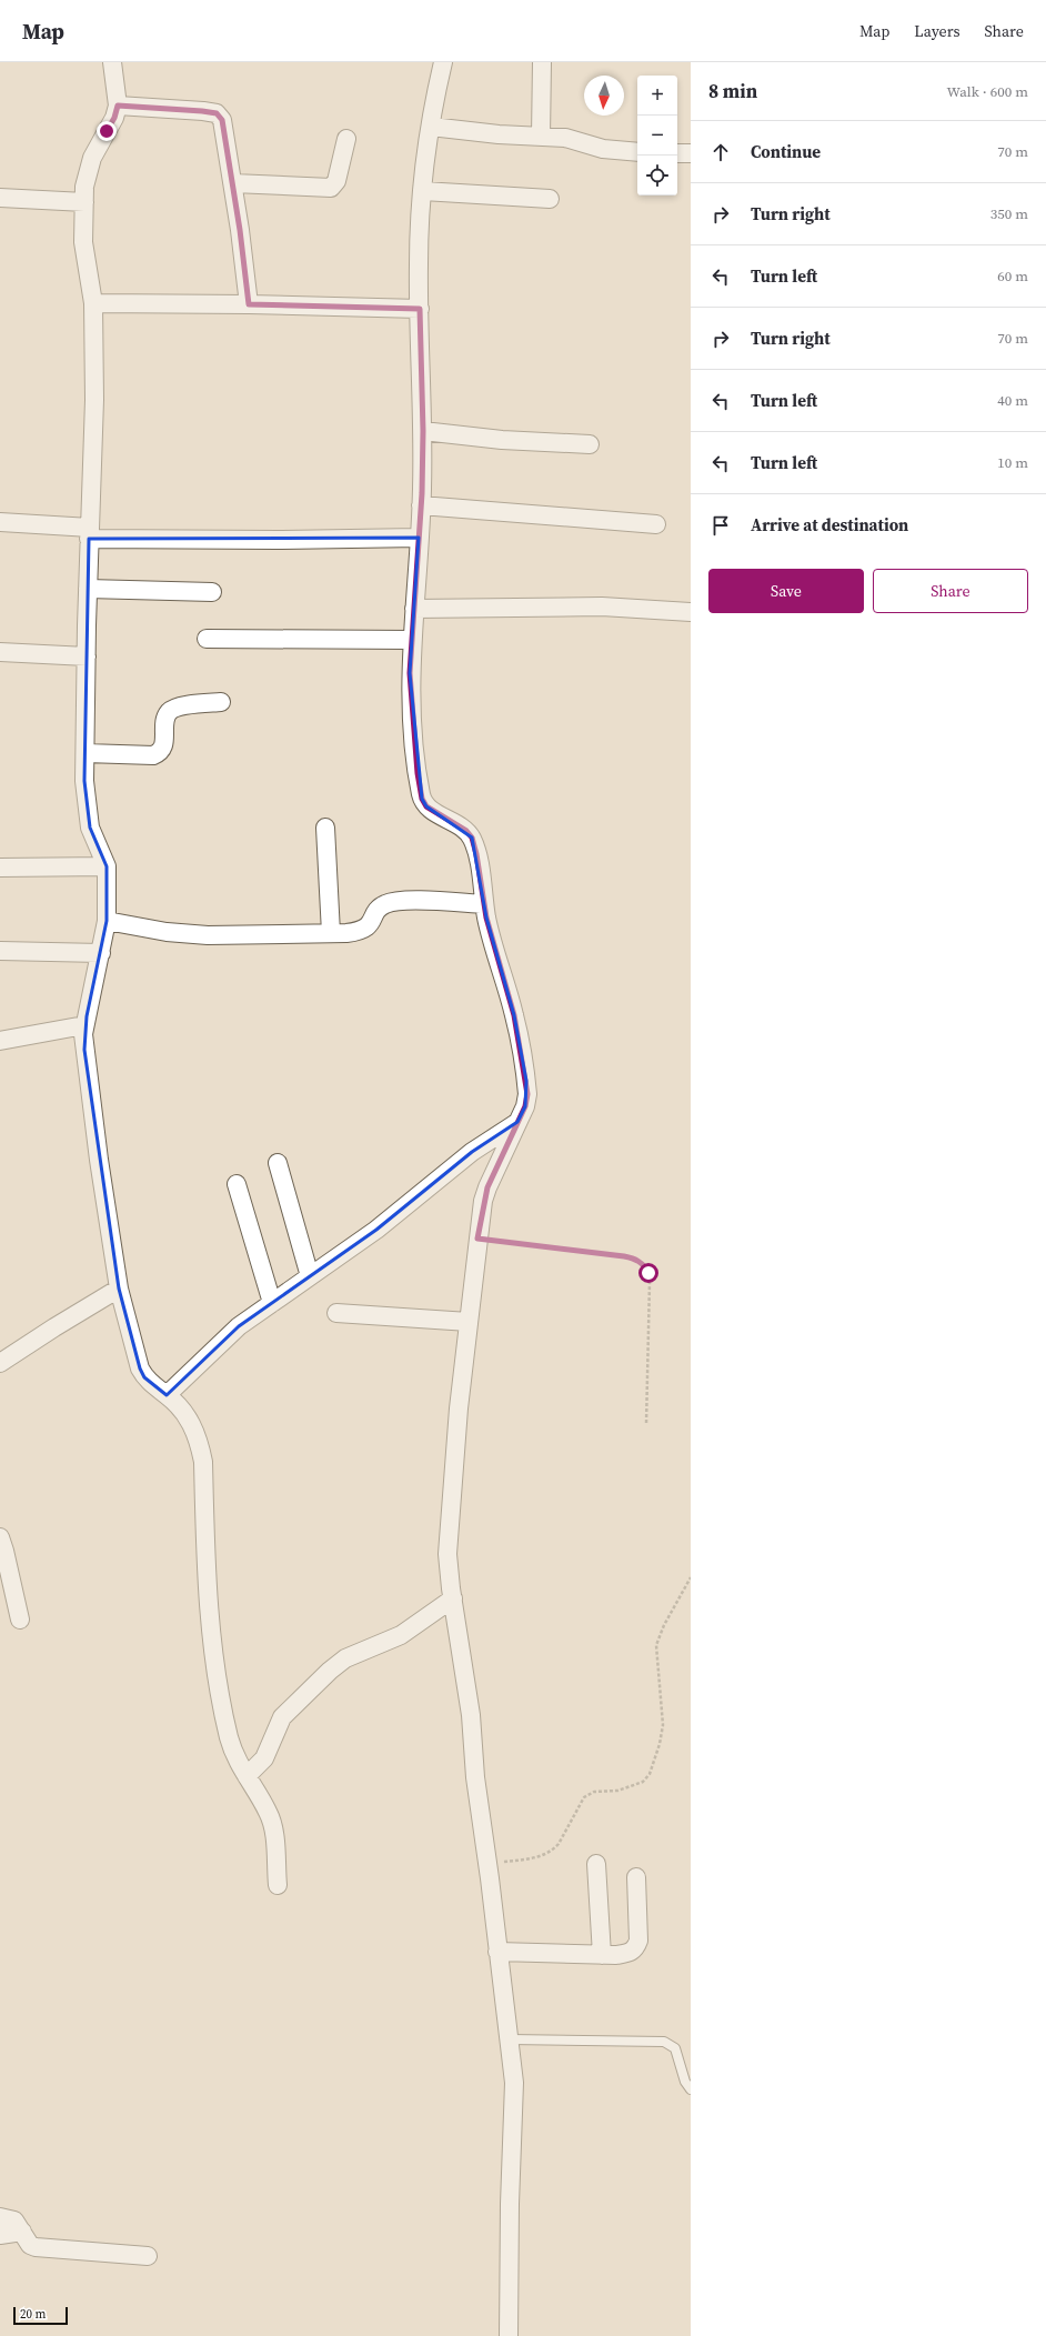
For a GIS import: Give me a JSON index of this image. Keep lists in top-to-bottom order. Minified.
{"scale_bar":"20 m","north":"bottom","page":{"header":"Map","nav":["Map","Layers","Share"],"heading":["8 min","Walk · 600 m"],"map_buttons":["+","−"],"list":[["Continue","70 m"],["Turn right","350 m"],["Turn left","60 m"],["Turn right","70 m"],["Turn left","40 m"],["Turn left","10 m"],"Arrive at destination"],"buttons":["Save","Share"],"scale":"20 m"}}
